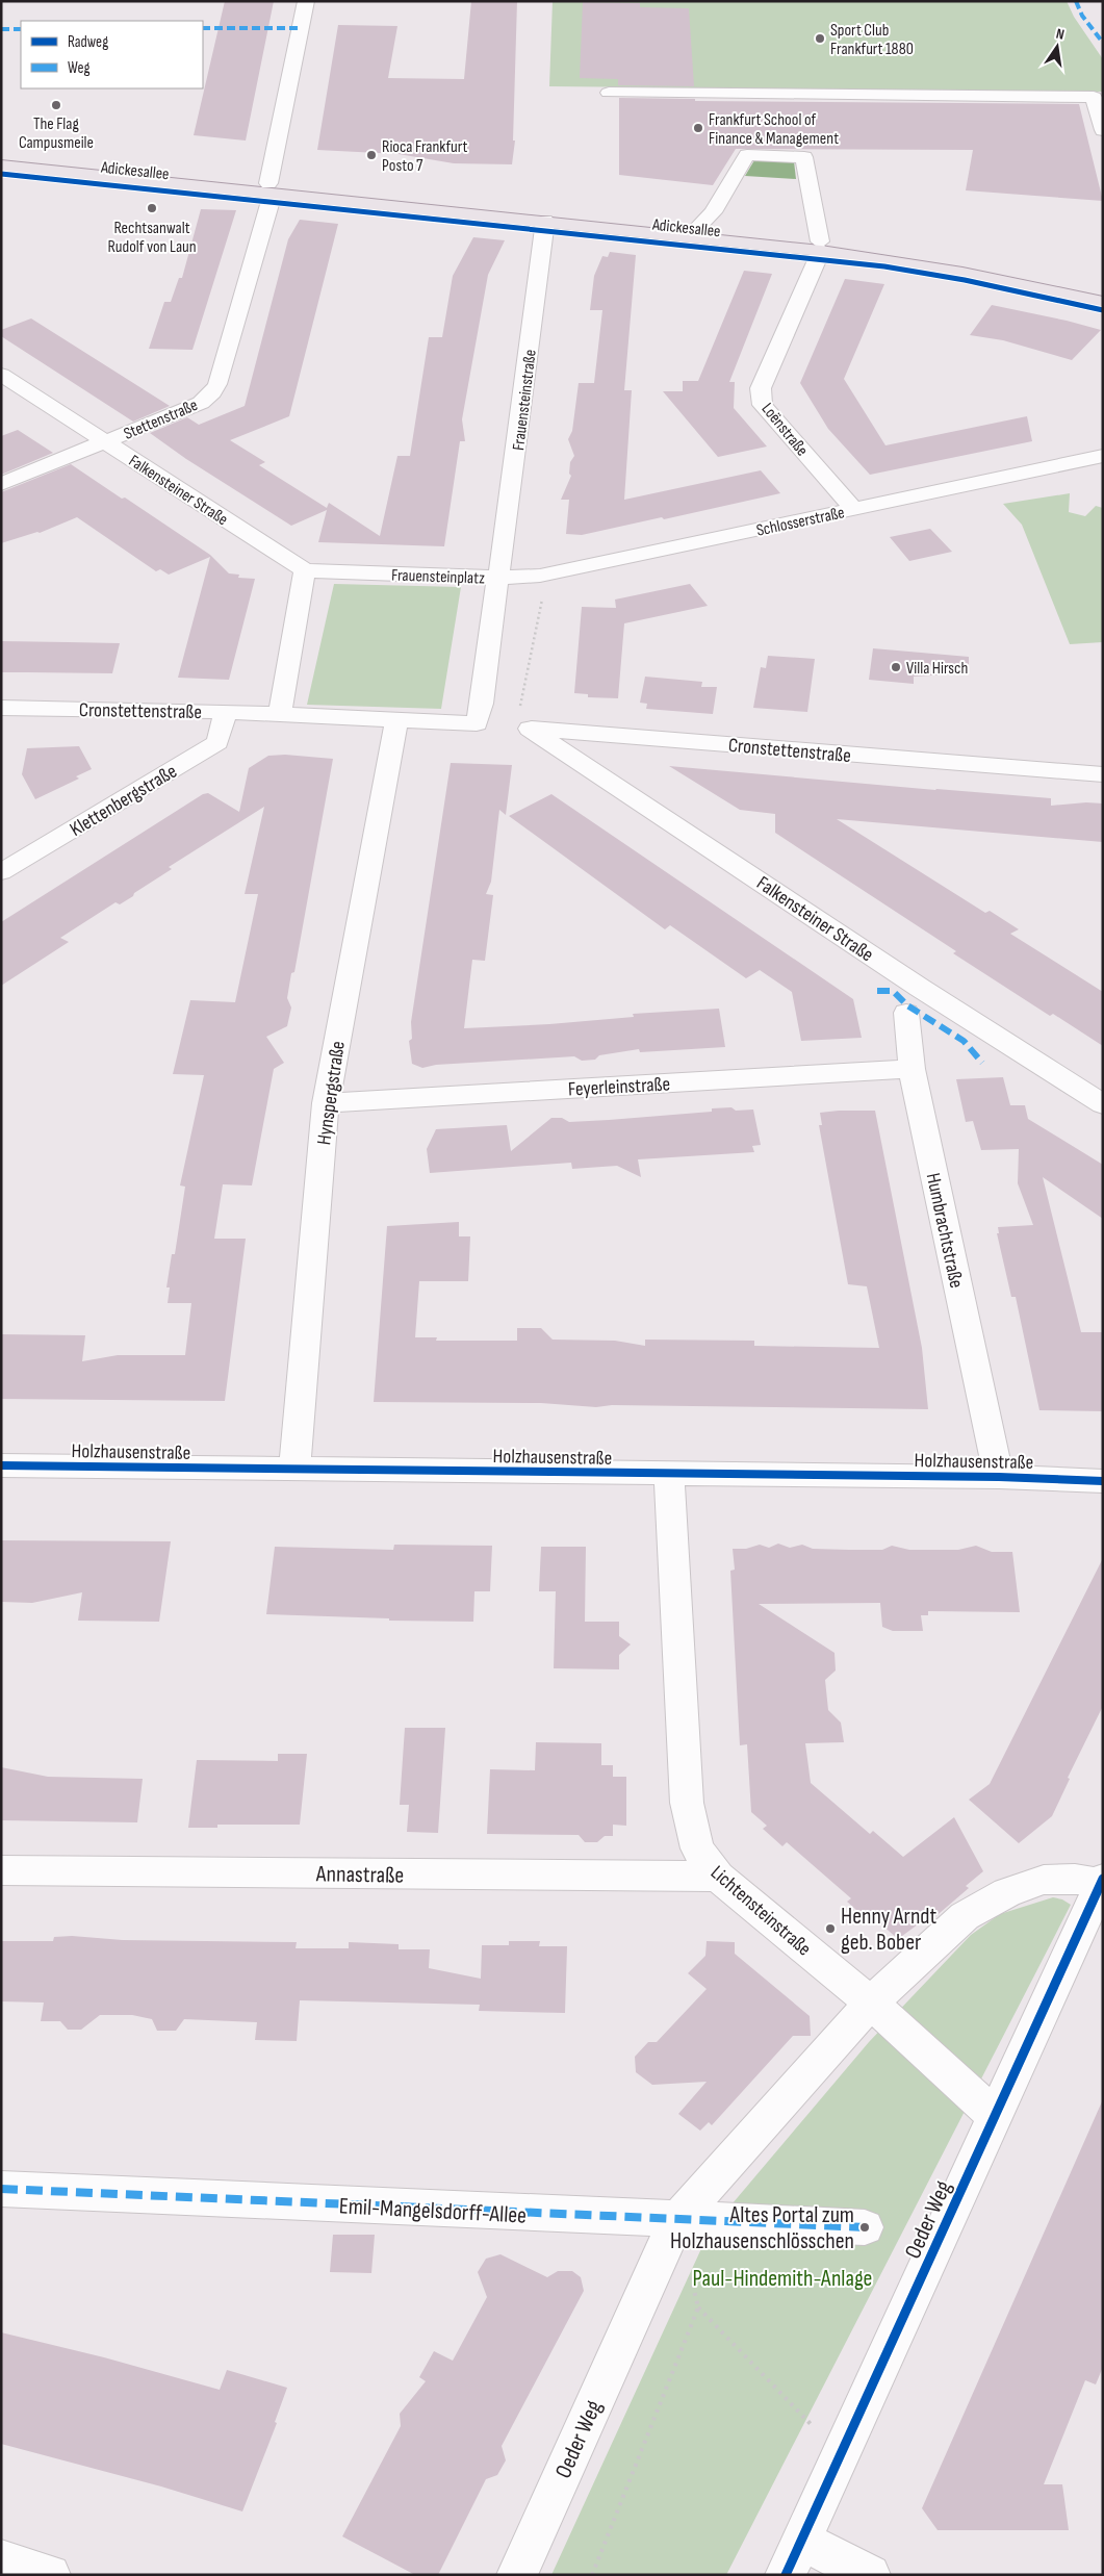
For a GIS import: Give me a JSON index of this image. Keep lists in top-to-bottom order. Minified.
{"streets":{"main road":["Adickesallee"],"street":["Frauensteinstraße","Stettenstraße","Loënstraße","Falkensteiner Straße","Schlosserstraße","Frauensteinplatz","Cronstettenstraße","Klettenbergstraße","Feyerleinstraße","Hynspergstraße","Humbrachtstraße","Holzhausenstraße","Annastraße","Lichtensteinstraße","Emil-Mangelsdorff-Allee","Oeder Weg"]},"crossings":[["Adickesallee","Frauensteinstraße"],["Adickesallee","Stettenstraße"],["Adickesallee","Loënstraße"],["Frauensteinstraße","Schlosserstraße"],["Frauensteinstraße","Frauensteinplatz"],["Stettenstraße","Falkensteiner Straße"],["Loënstraße","Schlosserstraße"],["Falkensteiner Straße","Frauensteinplatz"],["Falkensteiner Straße","Cronstettenstraße"],["Schlosserstraße","Frauensteinplatz"],["Frauensteinplatz","Cronstettenstraße"],["Frauensteinplatz","Hynspergstraße"],["Cronstettenstraße","Klettenbergstraße"],["Feyerleinstraße","Hynspergstraße"],["Feyerleinstraße","Humbrachtstraße"],["Hynspergstraße","Holzhausenstraße"],["Humbrachtstraße","Holzhausenstraße"],["Holzhausenstraße","Lichtensteinstraße"],["Annastraße","Lichtensteinstraße"],["Lichtensteinstraße","Oeder Weg"],["Emil-Mangelsdorff-Allee","Oeder Weg"]],"parks":["Paul-Hindemith-Anlage"],"places":["Sport Club Frankfurt 1880","The Flag Campusmeile","Frankfurt School of Finance & Management","Rioca Frankfurt Posto 7","Rechtsanwalt Rudolf von Laun","Villa Hirsch","Henny Arndt geb. Bober","Altes Portal zum Holzhausenschlösschen"],"legend":["Radweg","Weg"],"north":"top"}
